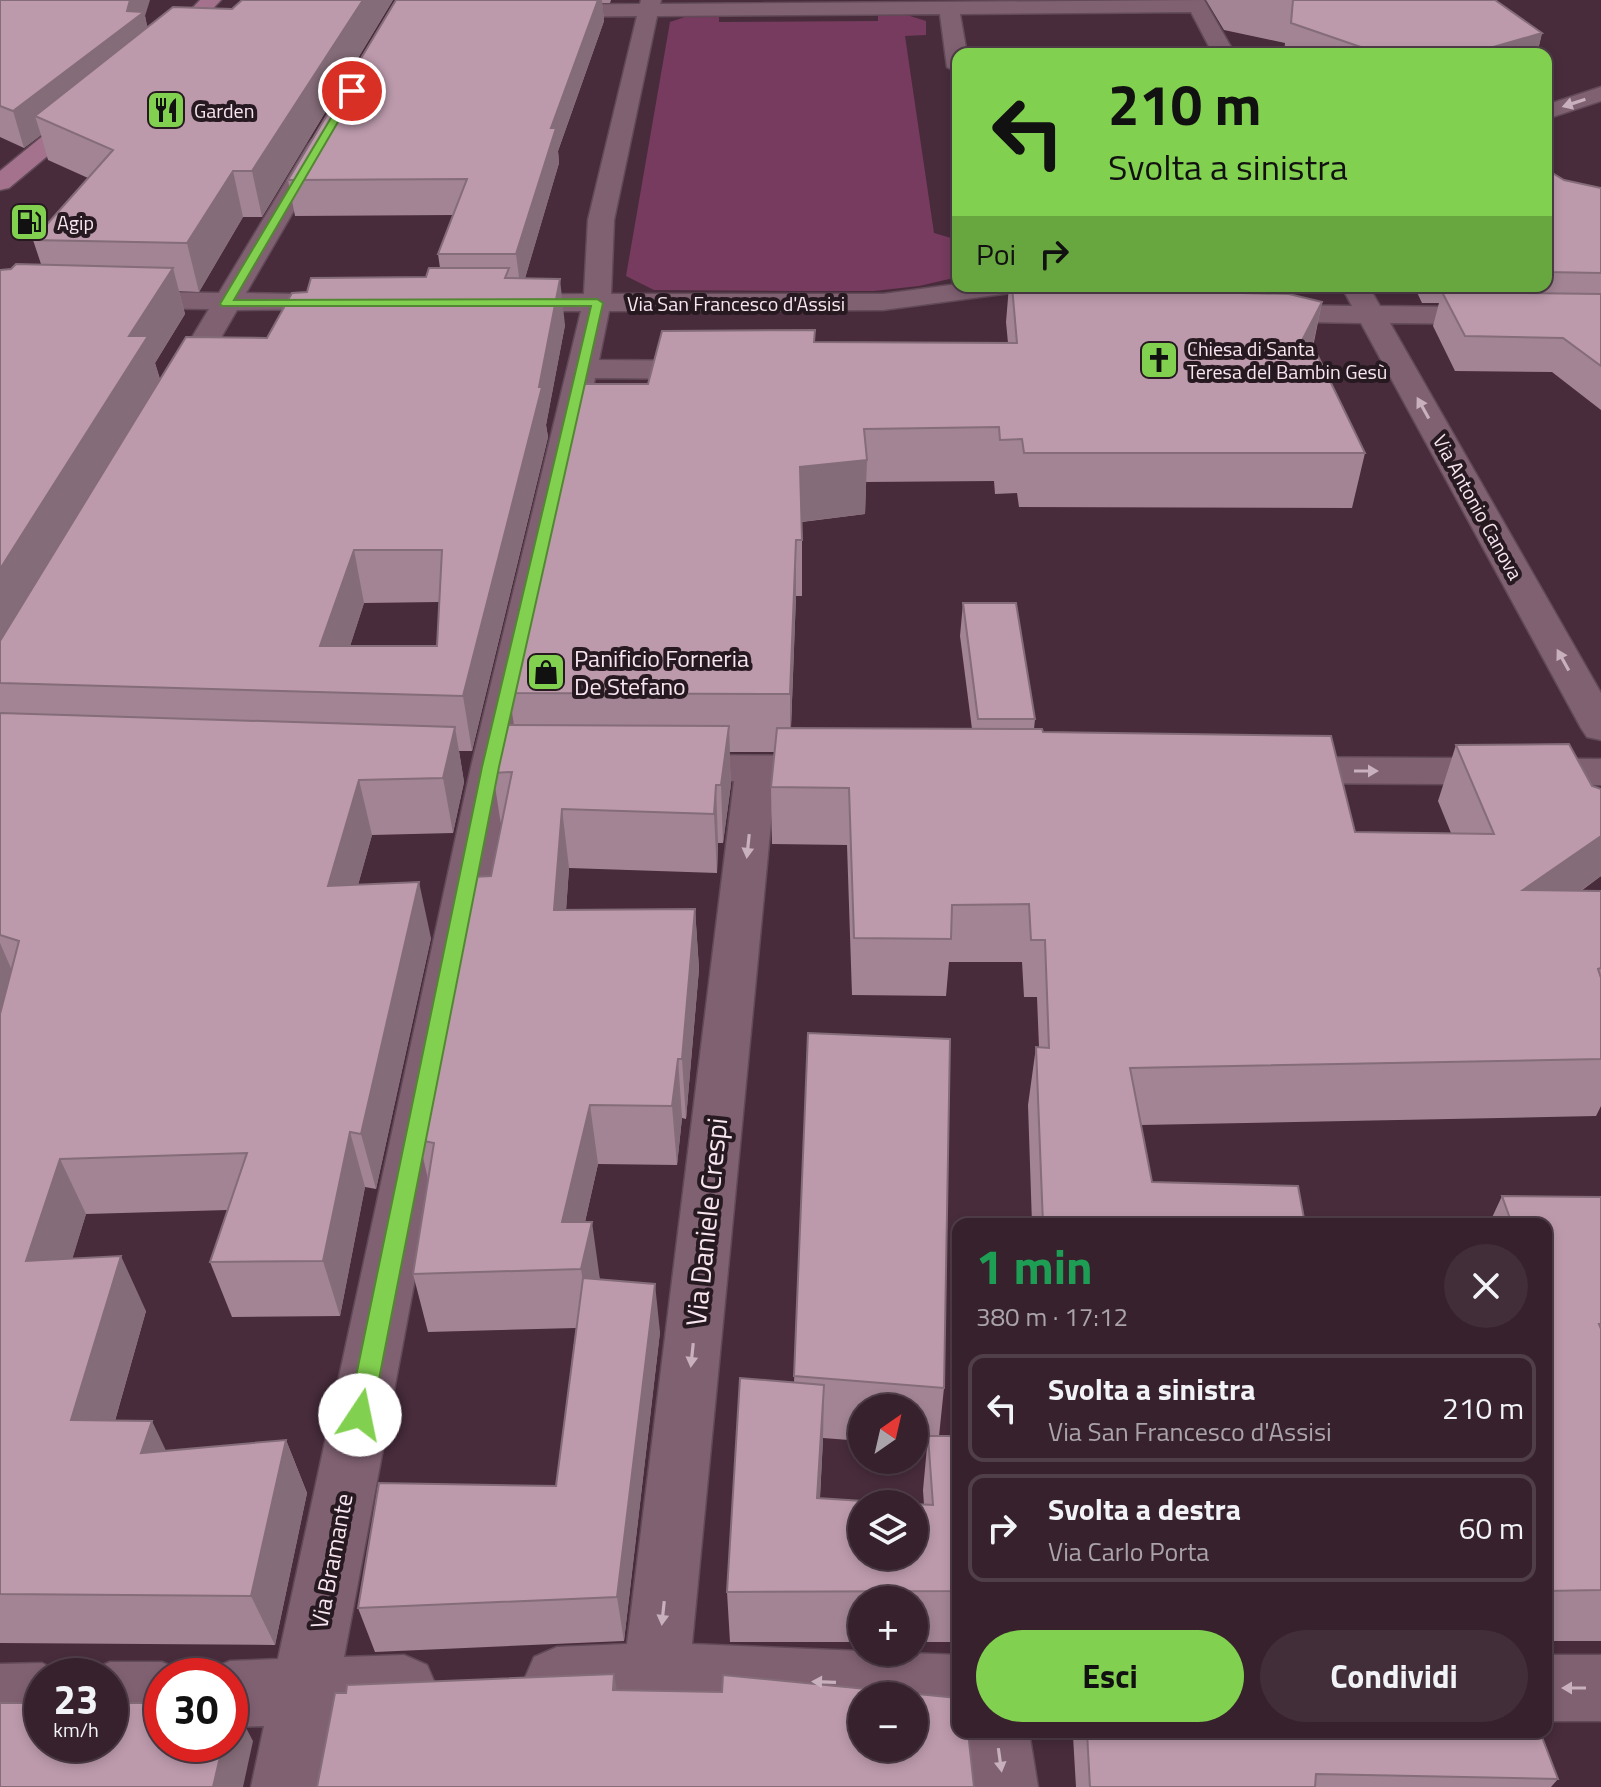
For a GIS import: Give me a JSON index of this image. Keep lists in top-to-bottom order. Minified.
{"streets":{"street":["Via San Francesco d'Assisi","Via Antonio Canova","Via Daniele Crespi","Via Bramante"]},"crossings":[["Via San Francesco d'Assisi","Via Bramante"]],"one_way":["Via Antonio Canova","Via Daniele Crespi"],"places":{"restaurant":["Garden"],"fuel station":["Agip"],"church":["Chiesa di Santa Teresa del Bambin Gesù"],"shop":["Panificio Forneria De Stefano"]},"north":"top right","page":{"turn":["210 m","Svolta a sinistra"],"then":"Poi","heading":["1 min","380 m · 17:12"],"list":[{"name":"Svolta a sinistra","note":"Via San Francesco d'Assisi","value":"210 m"},{"name":"Svolta a destra","note":"Via Carlo Porta","value":"60 m"}],"map_buttons":["+","−"],"buttons":["Esci","Condividi"],"speed":"23 km/h","limit":"30"}}
